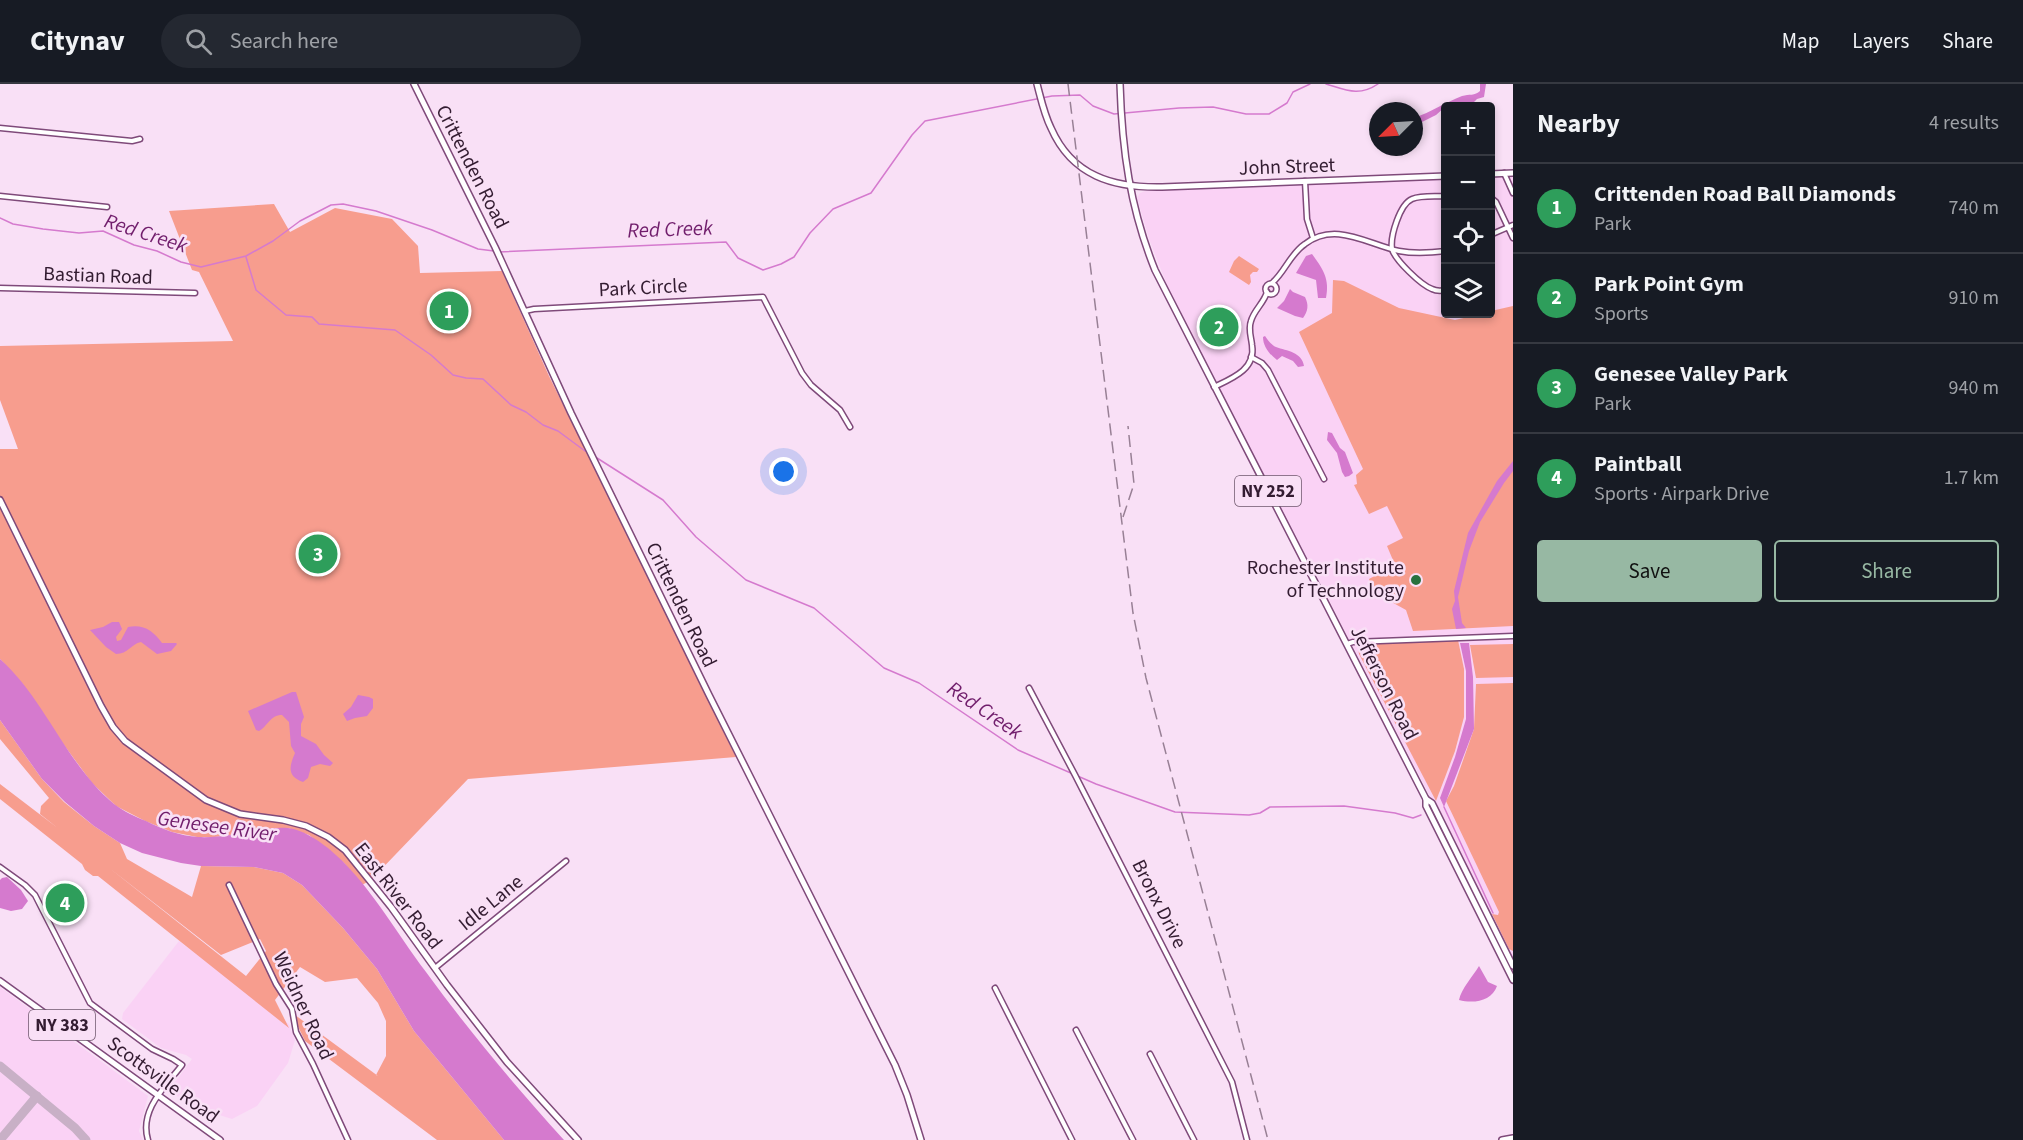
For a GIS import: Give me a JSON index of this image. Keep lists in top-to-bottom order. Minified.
{"streets":{"street":["Crittenden Road","John Street","Bastian Road","Park Circle","NY 252","Jefferson Road","East River Road","Idle Lane","Bronx Drive","Weidner Road","NY 383","Scottsville Road"]},"crossings":[["Crittenden Road","Park Circle"],["John Street","Jefferson Road"],["East River Road","Idle Lane"]],"water":["Red Creek","Genesee River"],"places":["Rochester Institute of Technology"],"north":"bottom left","page":{"header":"Citynav","search":"Search here","nav":["Map","Layers","Share"],"heading":["Nearby","4 results"],"map_buttons":["+","−"],"list":[{"mark":"1","name":"Crittenden Road Ball Diamonds","note":"Park","value":"740 m"},{"mark":"2","name":"Park Point Gym","note":"Sports","value":"910 m"},{"mark":"3","name":"Genesee Valley Park","note":"Park","value":"940 m"},{"mark":"4","name":"Paintball","note":"Sports · Airpark Drive","value":"1.7 km"}],"pins":["1","2","3","4"],"buttons":["Save","Share"]}}
